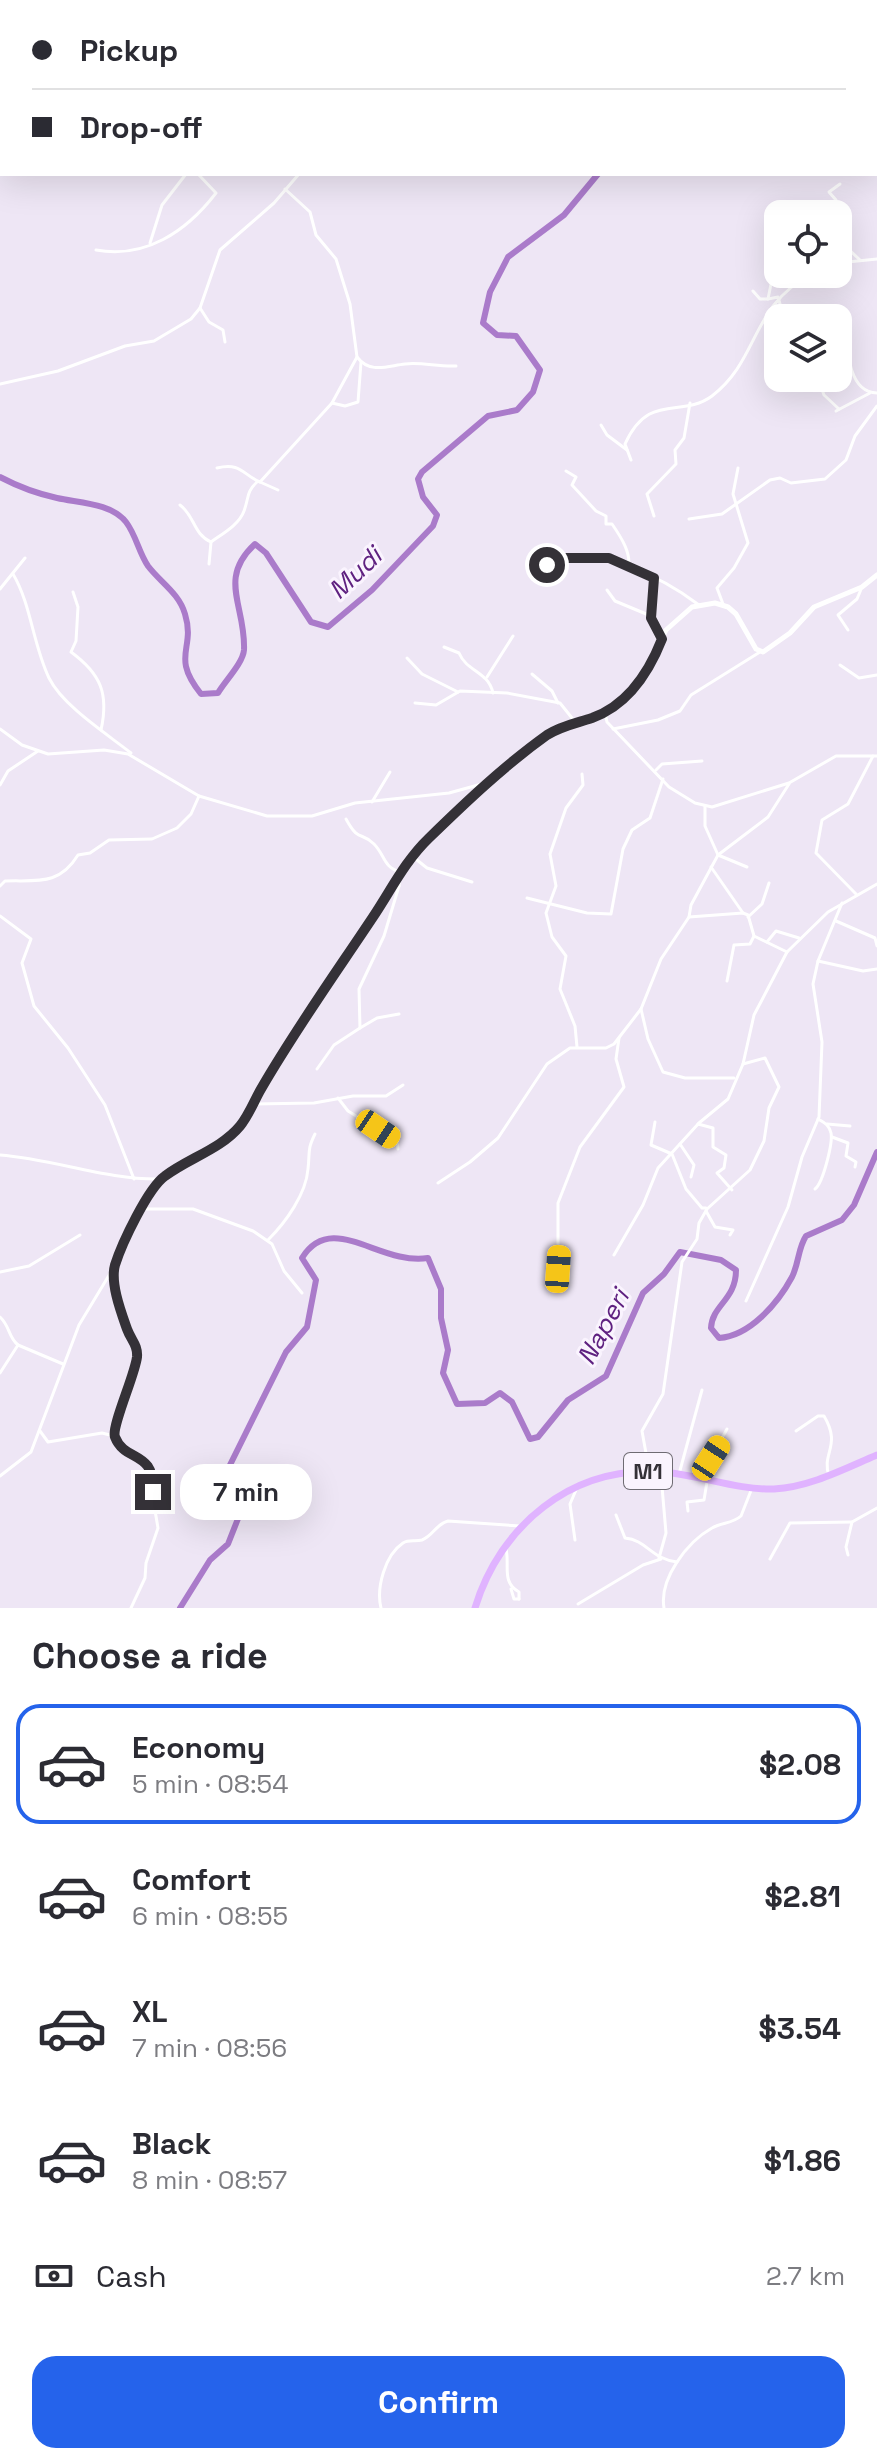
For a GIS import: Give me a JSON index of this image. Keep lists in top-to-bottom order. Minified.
{"streets":{"highway":["M1"]},"water":["Mudi","Naperi"],"page":{"banner":["Pickup","Drop-off"],"bubble":"7 min","heading":"Choose a ride","list":[{"name":"Economy","note":"5 min · 08:54","value":"$2.08"},{"name":"Comfort","note":"6 min · 08:55","value":"$2.81"},{"name":"XL","note":"7 min · 08:56","value":"$3.54"},{"name":"Black","note":"8 min · 08:57","value":"$1.86"}],"pay":["Cash","2.7 km"],"buttons":"Confirm"}}
